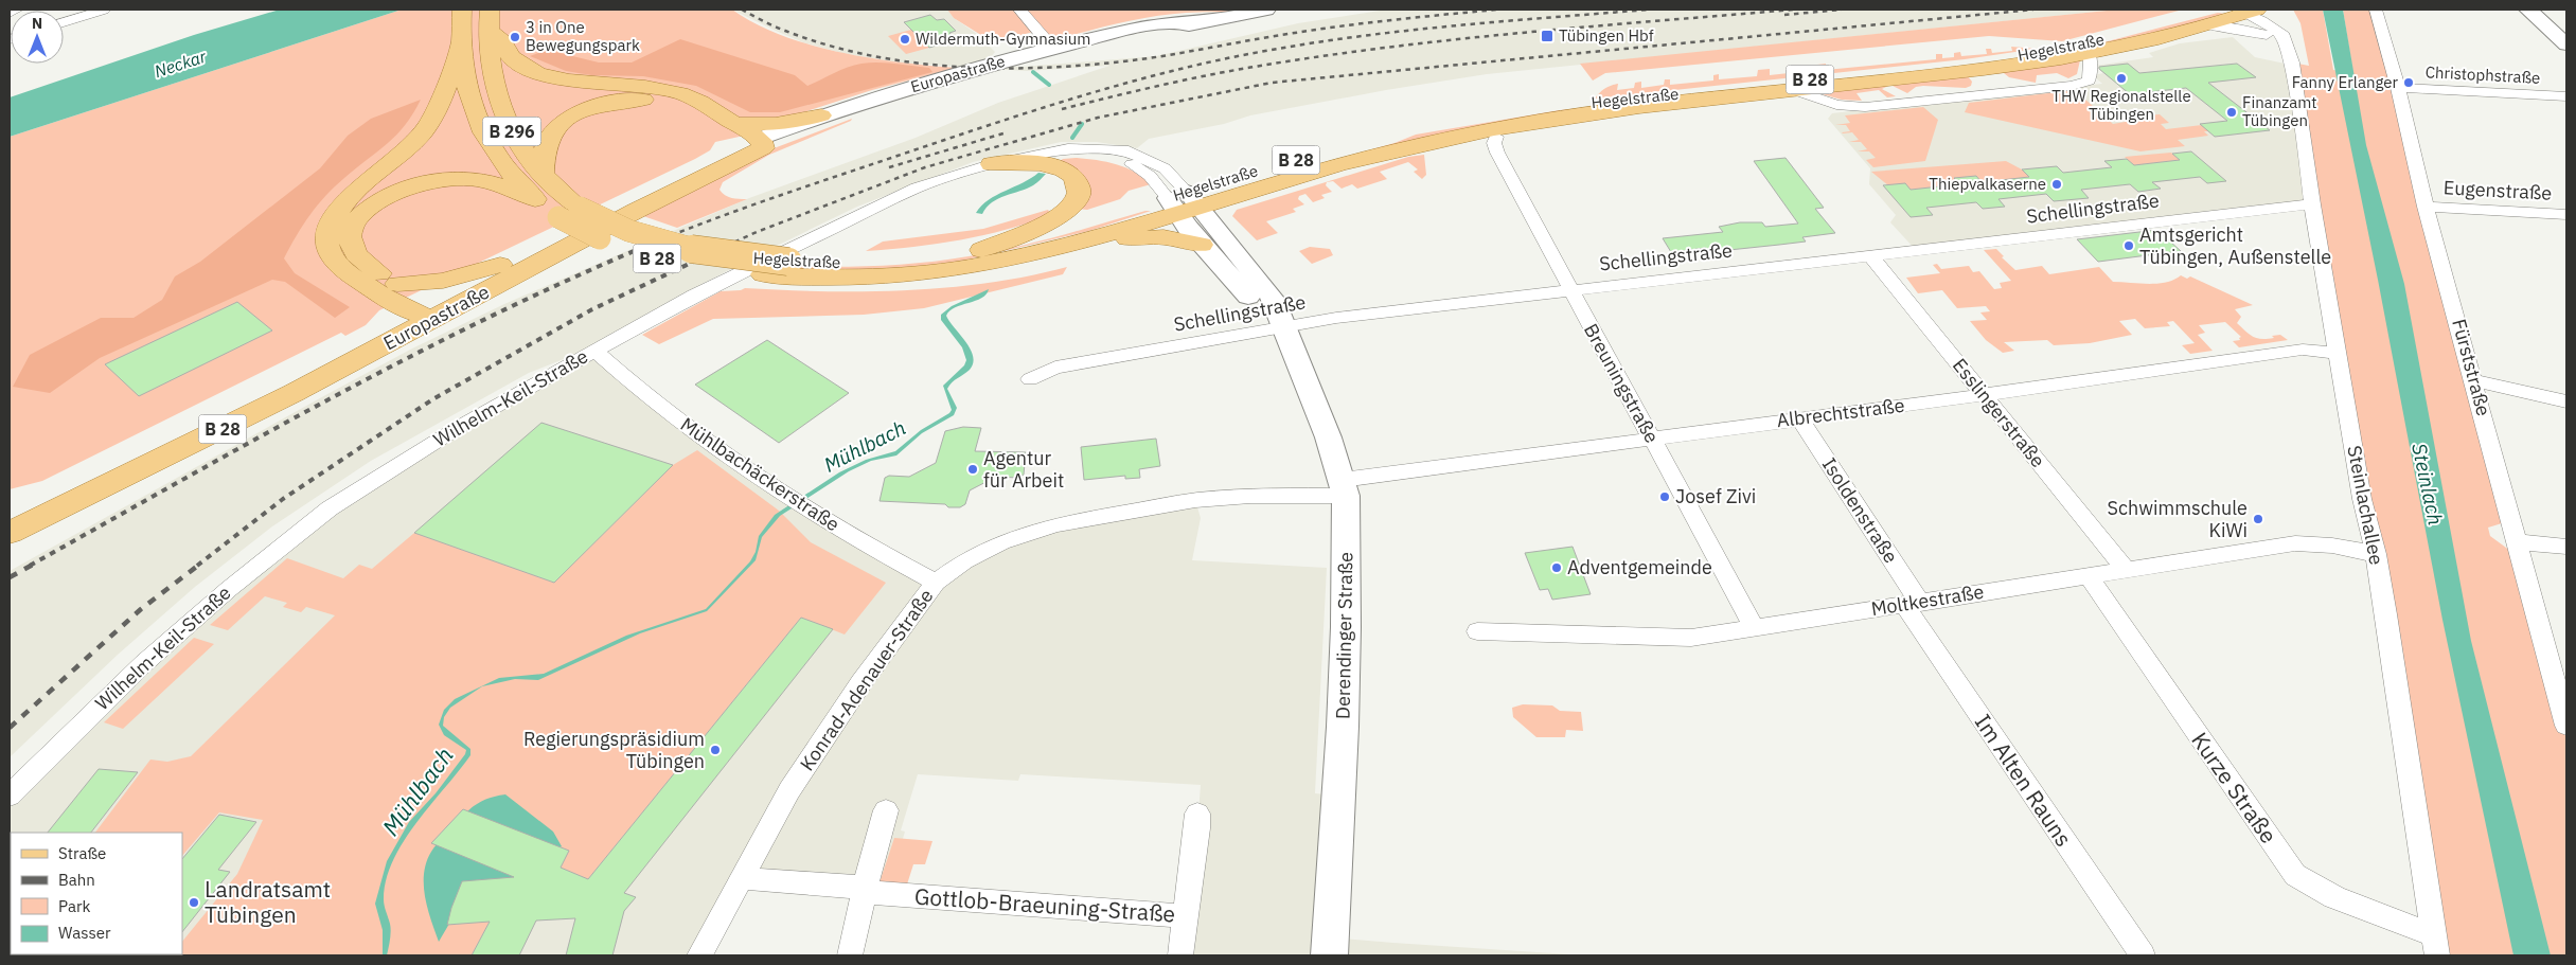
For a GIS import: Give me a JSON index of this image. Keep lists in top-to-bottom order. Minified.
{"streets":{"main road":["Hegelstraße","Europastraße","B 28","B 296"],"street":["Christophstraße","Eugenstraße","Schellingstraße","Fürststraße","Breuningstraße","Wilhelm-Keil-Straße","Albrechtstraße","Esslingerstraße","Mühlbachäckerstraße","Steinlachallee","Isoldenstraße","Moltkestraße","Derendinger Straße","Konrad-Adenauer-Straße","Im Alten Rauns","Kurze Straße","Gottlob-Braeuning-Straße"]},"crossings":[["Hegelstraße","B 28"],["Hegelstraße","Wilhelm-Keil-Straße"],["Hegelstraße","Steinlachallee"],["Hegelstraße","Derendinger Straße"],["Christophstraße","Fürststraße"],["B 28","Derendinger Straße"],["Eugenstraße","Fürststraße"],["Schellingstraße","Breuningstraße"],["Schellingstraße","Esslingerstraße"],["Schellingstraße","Steinlachallee"],["Schellingstraße","Derendinger Straße"],["Breuningstraße","Albrechtstraße"],["Breuningstraße","Moltkestraße"],["Wilhelm-Keil-Straße","Mühlbachäckerstraße"],["Wilhelm-Keil-Straße","Derendinger Straße"],["Albrechtstraße","Esslingerstraße"],["Albrechtstraße","Steinlachallee"],["Albrechtstraße","Isoldenstraße"],["Albrechtstraße","Derendinger Straße"],["Albrechtstraße","Konrad-Adenauer-Straße"],["Esslingerstraße","Moltkestraße"],["Mühlbachäckerstraße","Konrad-Adenauer-Straße"],["Steinlachallee","Moltkestraße"],["Steinlachallee","Kurze Straße"],["Isoldenstraße","Moltkestraße"],["Isoldenstraße","Im Alten Rauns"],["Moltkestraße","Im Alten Rauns"],["Moltkestraße","Kurze Straße"],["Derendinger Straße","Konrad-Adenauer-Straße"]],"water":["Neckar","Mühlbach","Steinlach"],"places":{"transit":["Tübingen Hbf"],"other":["3 in One Bewegungspark","Wildermuth-Gymnasium","THW Regionalstelle Tübingen","Fanny Erlanger","Finanzamt Tübingen","Thiepvalkaserne","Amtsgericht Tübingen, Außenstelle","Agentur für Arbeit","Josef Zivi","Schwimmschule KiWi","Adventgemeinde","Regierungspräsidium Tübingen","Landratsamt Tübingen"]},"legend":["Straße","Bahn","Park","Wasser"],"north":"top"}
